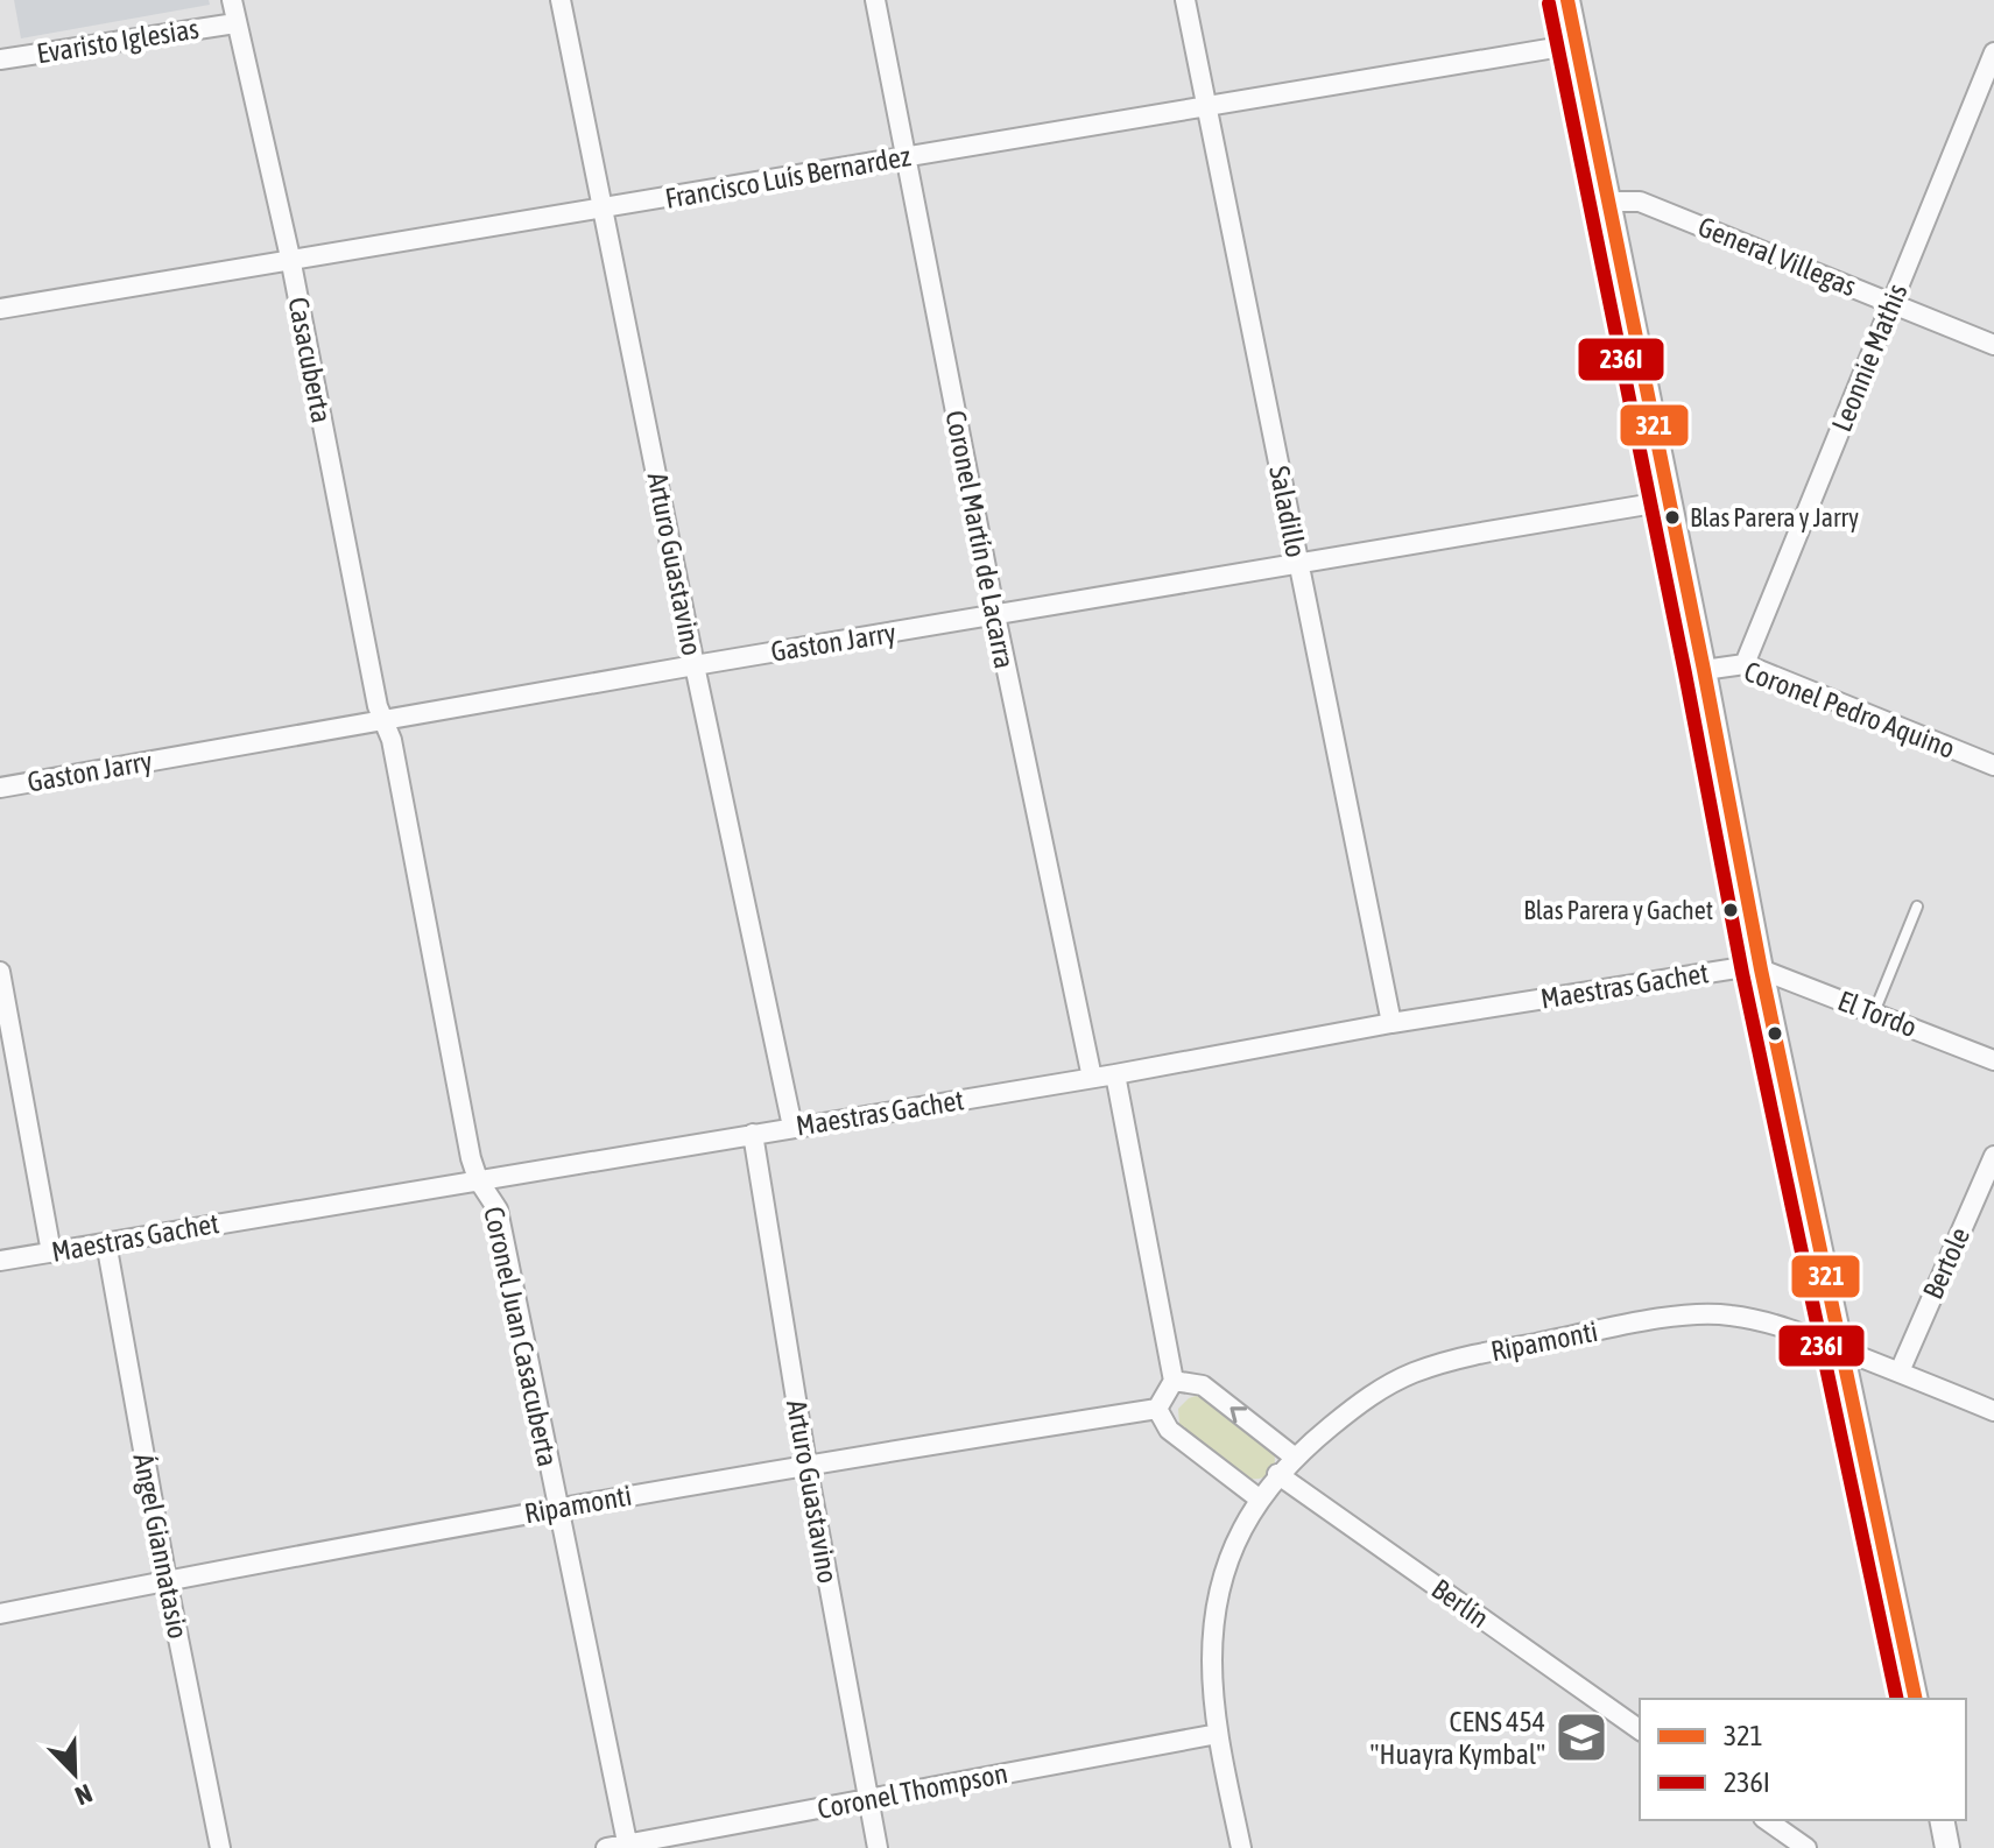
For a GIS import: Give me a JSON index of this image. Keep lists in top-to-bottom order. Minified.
{"streets":{"street":["Evaristo Iglesias","Francisco Luís Bernardez","General Villegas","Leonnie Mathis","Casacuberta","Saladillo","Coronel Martín de Lacarra","Arturo Guastavino","Gaston Jarry","Coronel Pedro Aquino","Maestras Gachet","El Tordo","Bertole","Coronel Juan Casacuberta","Ripamonti","Ángel Giannatasio","Berlín","Coronel Thompson"]},"crossings":[["Evaristo Iglesias","Casacuberta"],["Francisco Luís Bernardez","Casacuberta"],["Francisco Luís Bernardez","Saladillo"],["Francisco Luís Bernardez","Coronel Martín de Lacarra"],["Francisco Luís Bernardez","Arturo Guastavino"],["General Villegas","Leonnie Mathis"],["Leonnie Mathis","Coronel Pedro Aquino"],["Casacuberta","Gaston Jarry"],["Casacuberta","Coronel Juan Casacuberta"],["Saladillo","Gaston Jarry"],["Saladillo","Maestras Gachet"],["Coronel Martín de Lacarra","Gaston Jarry"],["Coronel Martín de Lacarra","Maestras Gachet"],["Arturo Guastavino","Gaston Jarry"],["Arturo Guastavino","Maestras Gachet"],["Arturo Guastavino","Ripamonti"],["Arturo Guastavino","Coronel Thompson"],["Gaston Jarry","Coronel Juan Casacuberta"],["Maestras Gachet","El Tordo"],["Maestras Gachet","Coronel Juan Casacuberta"],["Maestras Gachet","Ángel Giannatasio"],["Bertole","Ripamonti"],["Coronel Juan Casacuberta","Ripamonti"],["Coronel Juan Casacuberta","Coronel Thompson"],["Ripamonti","Ángel Giannatasio"],["Ripamonti","Berlín"]],"places":{"other":["Blas Parera y Jarry","Blas Parera y Gachet"],"school or university":["CENS 454 \"Huayra Kymbal\""]},"lines":["transit line 321","transit line 236I"],"legend":["321","236I"],"north":"bottom right"}
